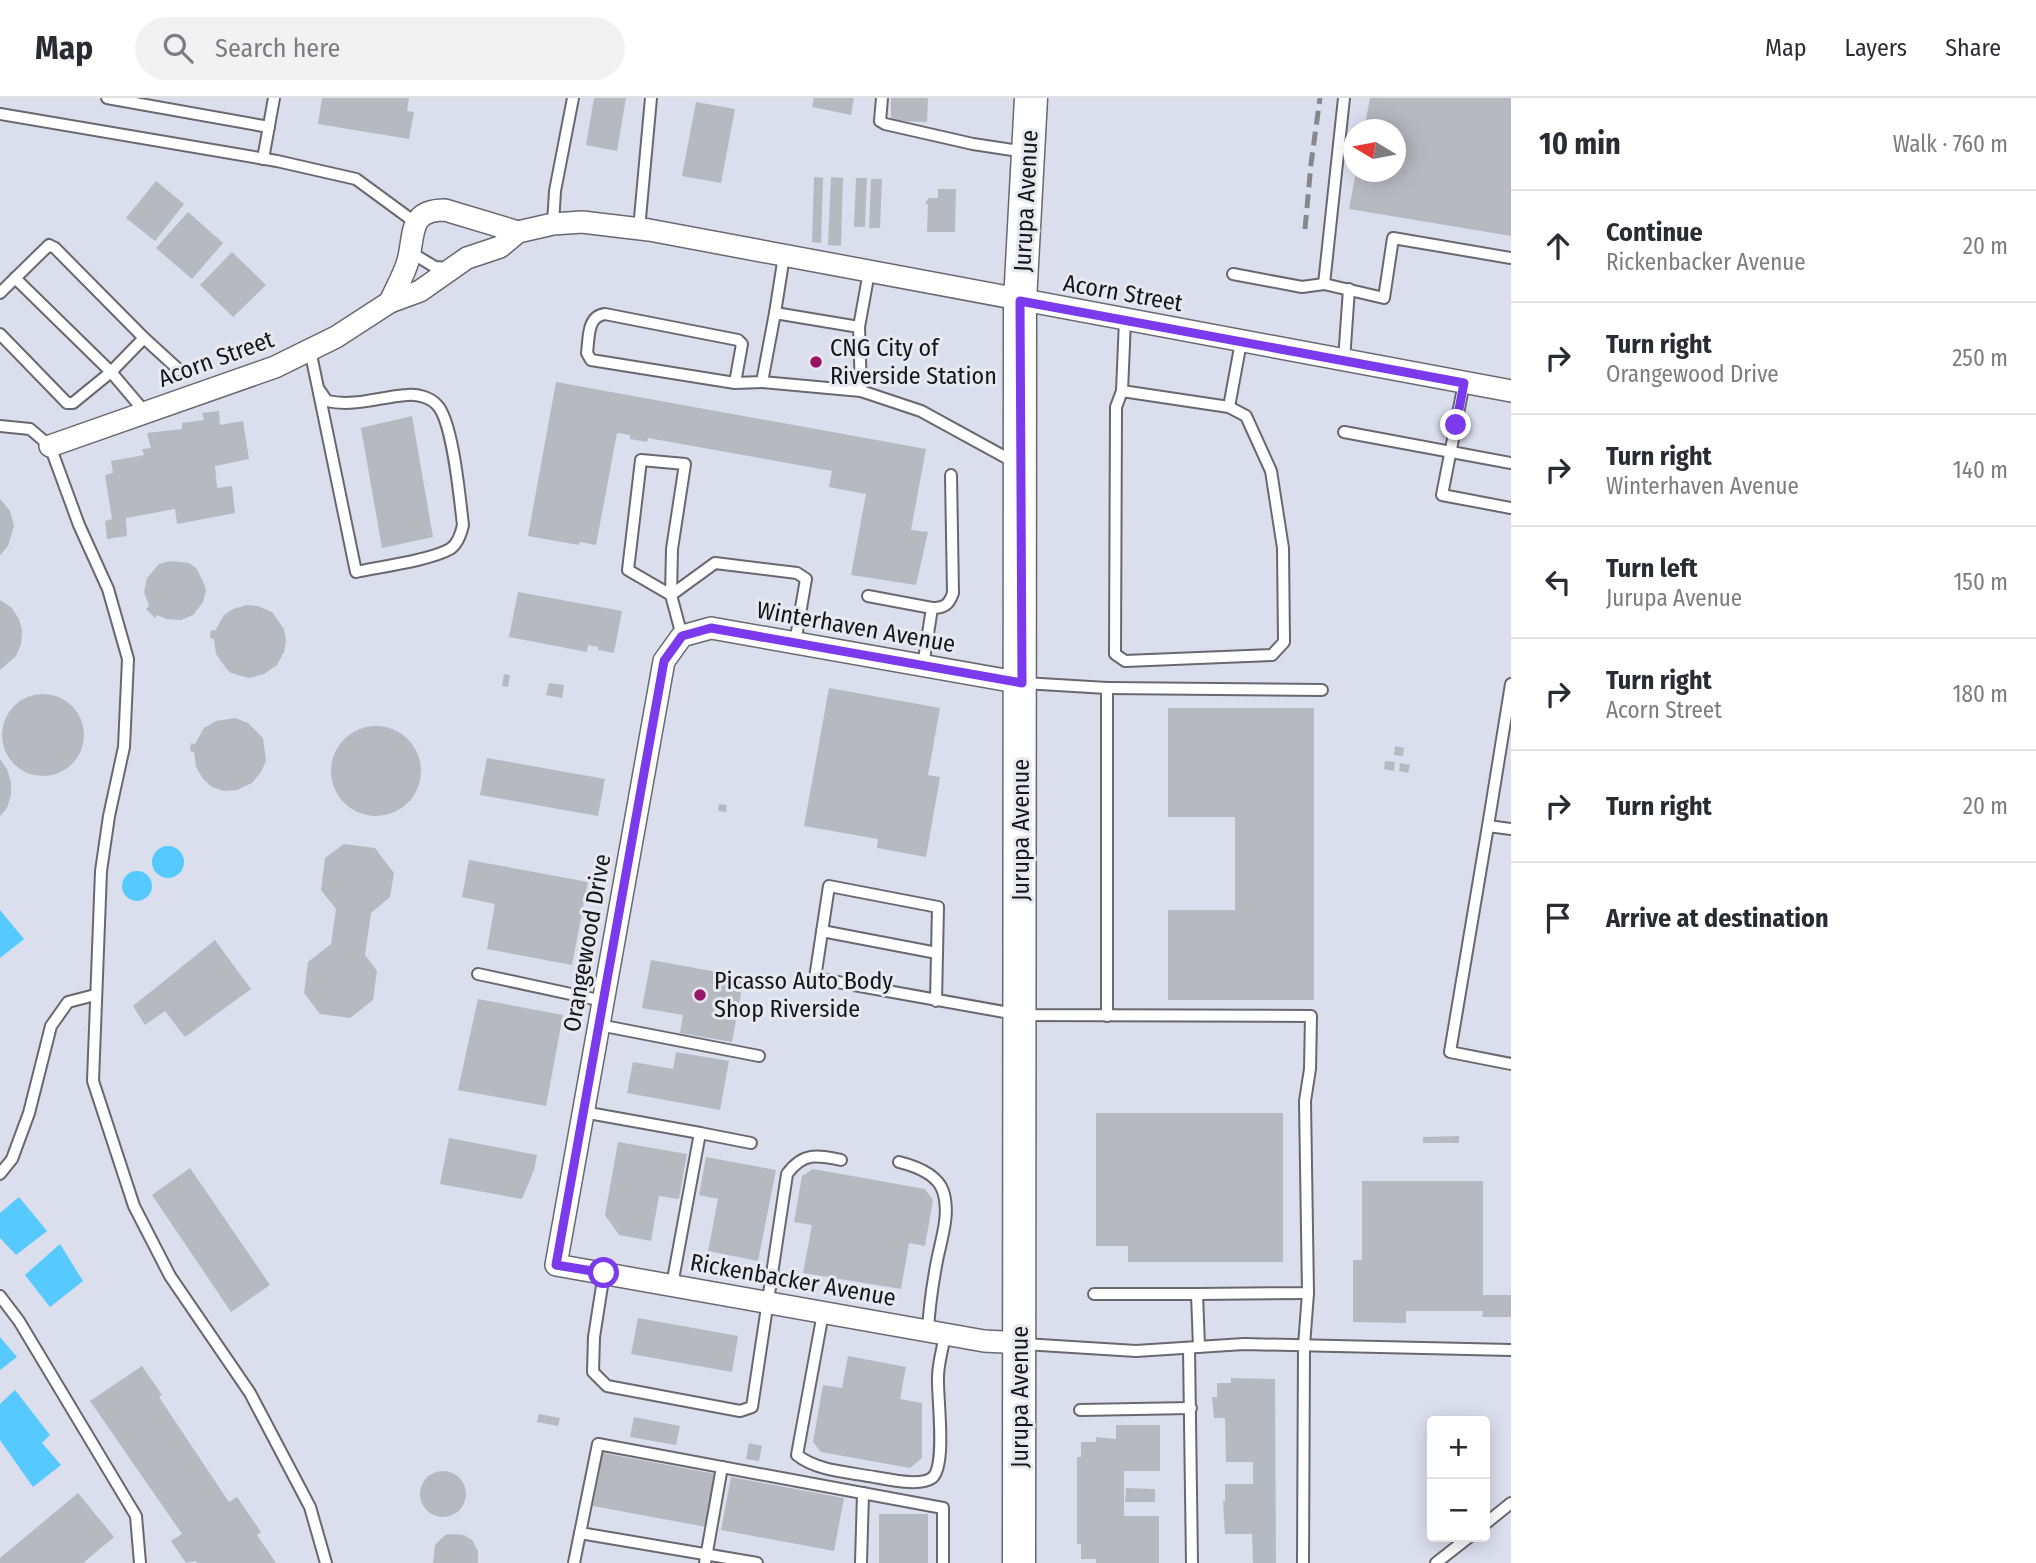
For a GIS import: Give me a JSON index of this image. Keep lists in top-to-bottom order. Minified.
{"streets":{"main road":["Jurupa Avenue"],"street":["Acorn Street","Winterhaven Avenue","Orangewood Drive","Rickenbacker Avenue"]},"crossings":[["Jurupa Avenue","Acorn Street"],["Jurupa Avenue","Winterhaven Avenue"],["Jurupa Avenue","Rickenbacker Avenue"],["Winterhaven Avenue","Orangewood Drive"],["Orangewood Drive","Rickenbacker Avenue"]],"places":["CNG City of Riverside Station","Picasso Auto Body Shop Riverside"],"north":"left","page":{"header":"Map","search":"Search here","nav":["Map","Layers","Share"],"heading":["10 min","Walk · 760 m"],"list":[["Continue","Rickenbacker Avenue","20 m"],["Turn right","Orangewood Drive","250 m"],["Turn right","Winterhaven Avenue","140 m"],["Turn left","Jurupa Avenue","150 m"],["Turn right","Acorn Street","180 m"],["Turn right","20 m"],"Arrive at destination"],"map_buttons":["+","−"]}}
